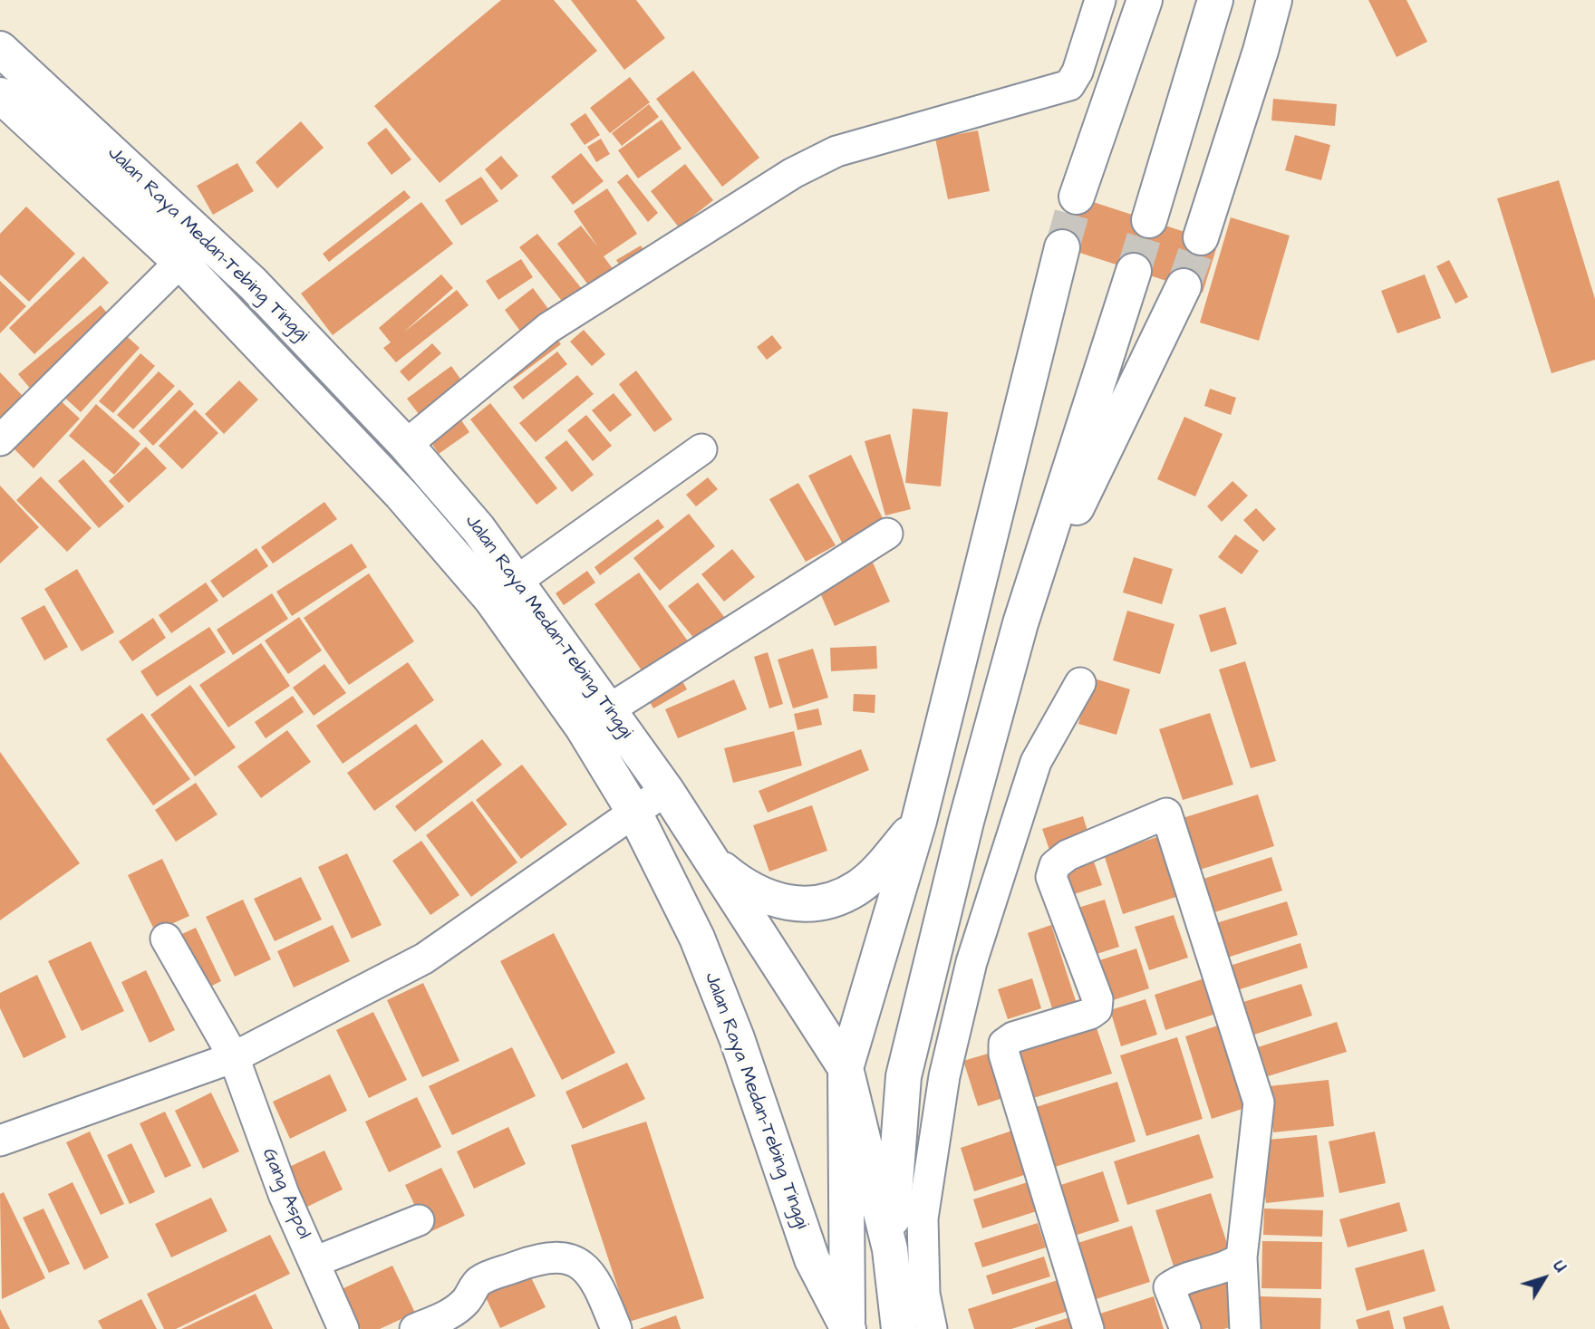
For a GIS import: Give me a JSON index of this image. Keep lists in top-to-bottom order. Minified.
{"streets":{"highway":["Jalan Raya Medan-Tebing Tinggi"],"street":["Gang Aspol"]},"north":"top right"}
